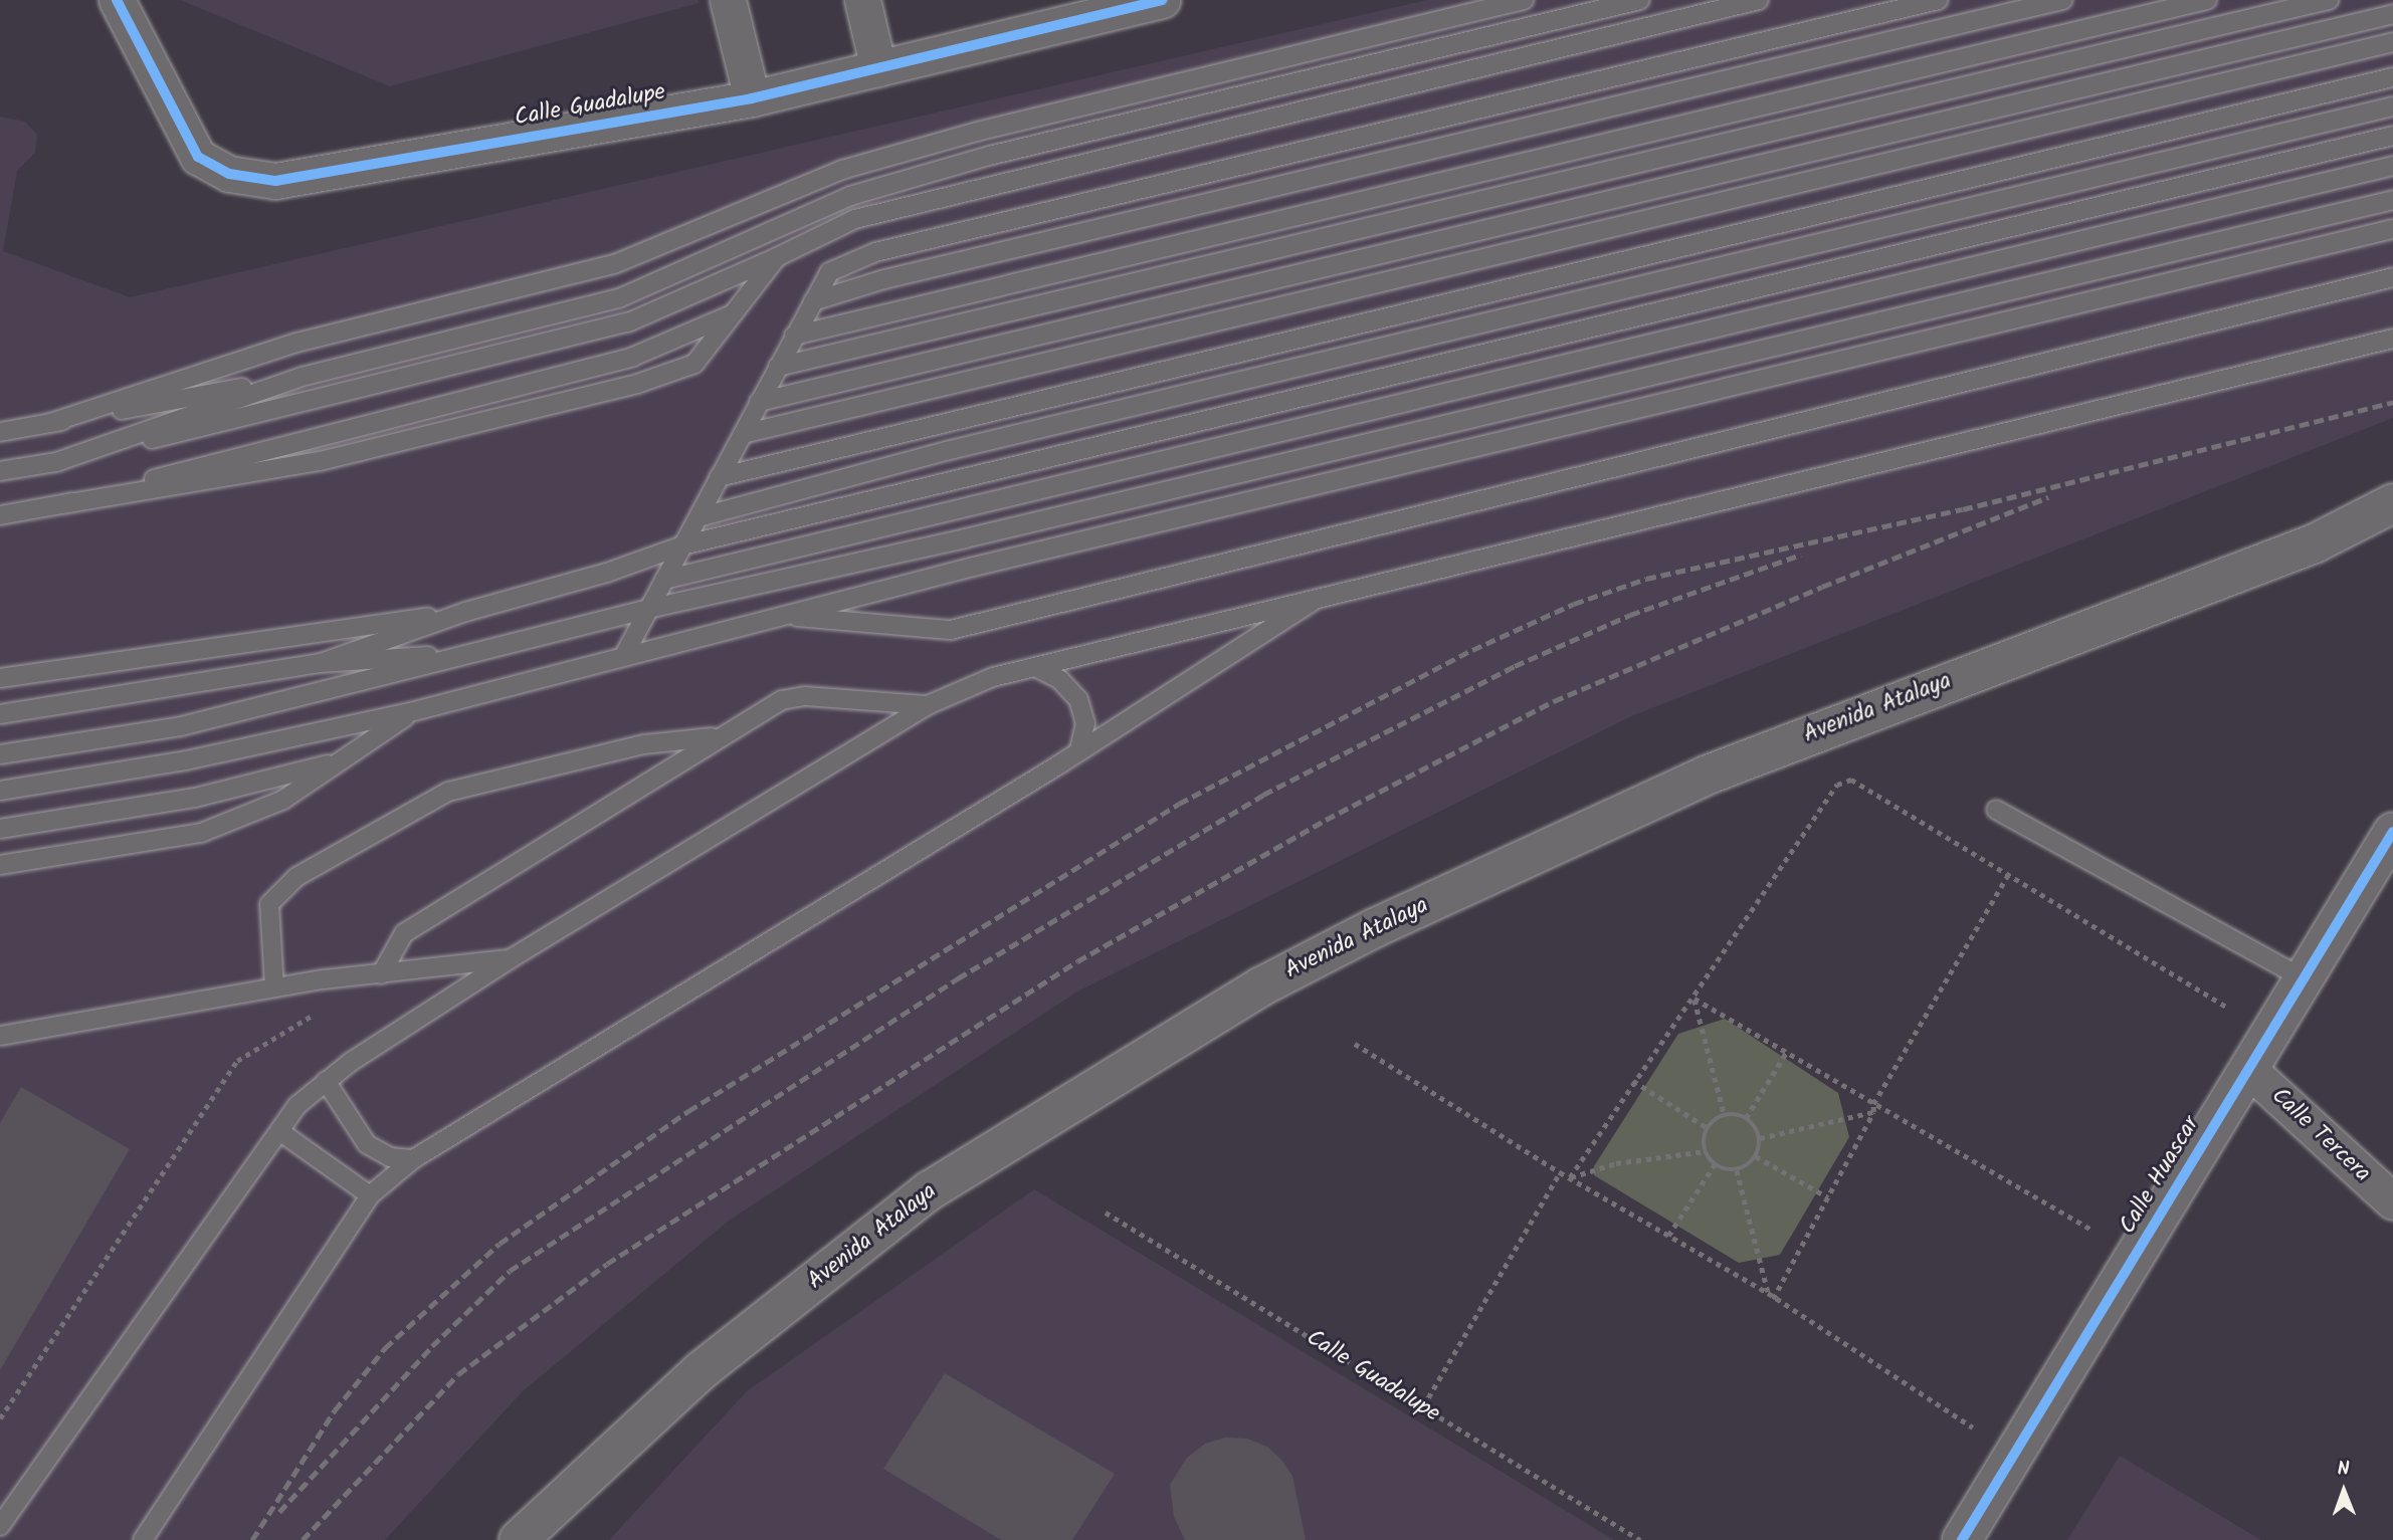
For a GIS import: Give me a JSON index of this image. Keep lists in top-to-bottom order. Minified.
{"streets":{"main road":["Avenida Atalaya","Calle Huascar"],"street":["Calle Guadalupe","Calle Tercera"]},"crossings":[["Calle Tercera","Calle Huascar"]],"north":"top"}
